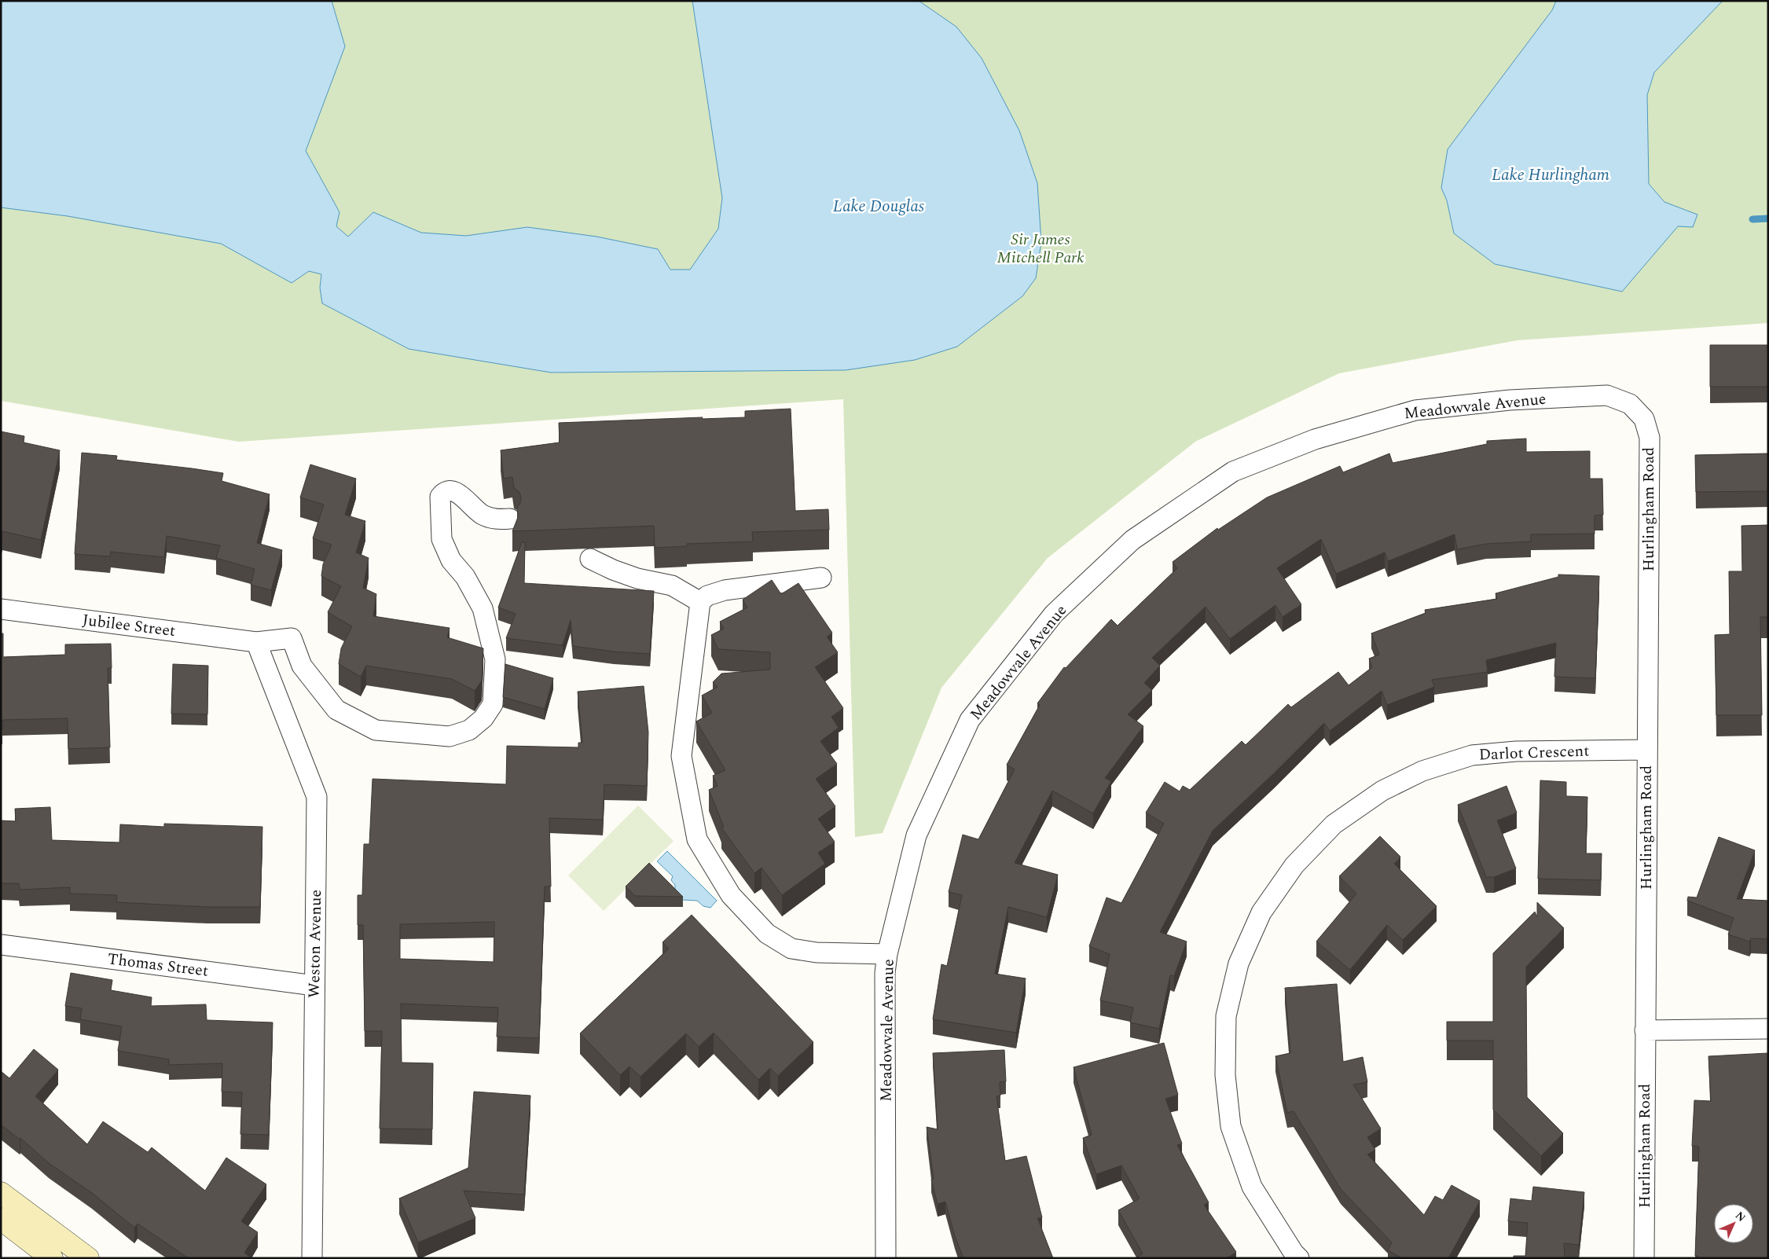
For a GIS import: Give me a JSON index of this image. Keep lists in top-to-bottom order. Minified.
{"streets":{"street":["Meadowvale Avenue","Hurlingham Road","Jubilee Street","Darlot Crescent","Weston Avenue","Thomas Street"]},"crossings":[["Meadowvale Avenue","Hurlingham Road"],["Hurlingham Road","Darlot Crescent"],["Jubilee Street","Weston Avenue"],["Weston Avenue","Thomas Street"]],"water":["Lake Hurlingham","Lake Douglas"],"parks":["Sir James Mitchell Park"],"north":"top right"}
